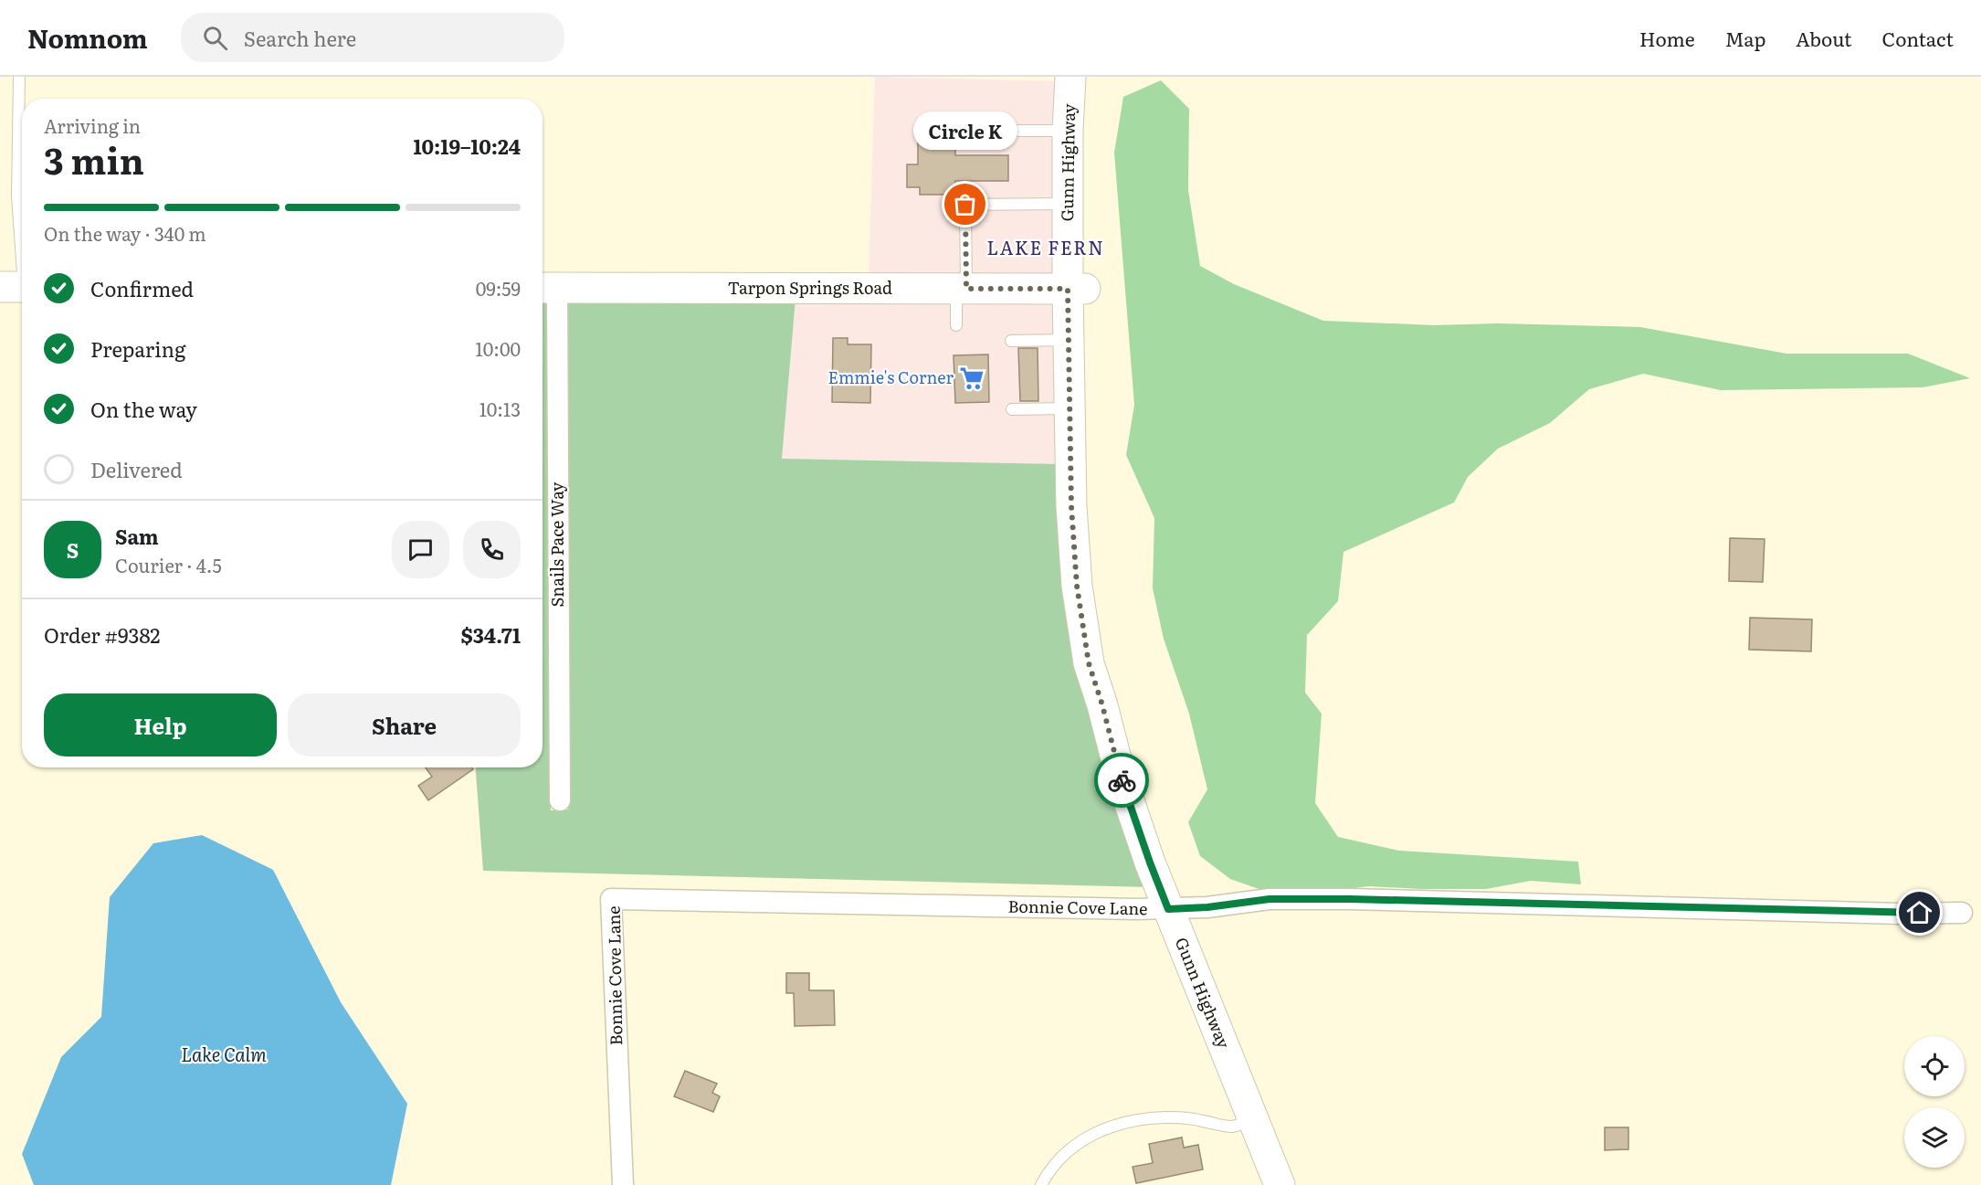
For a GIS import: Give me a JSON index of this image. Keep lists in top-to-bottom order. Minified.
{"streets":{"main road":["Gunn Highway","Tarpon Springs Road"],"street":["Snails Pace Way","Bonnie Cove Lane"]},"crossings":[["Gunn Highway","Tarpon Springs Road"],["Gunn Highway","Bonnie Cove Lane"],["Tarpon Springs Road","Snails Pace Way"]],"districts":["LAKE FERN"],"water":["Lake Calm"],"places":{"other":["Circle K"],"supermarket":["Emmie's Corner"]},"page":{"header":"Nomnom","search":"Search here","nav":["Home","Map","About","Contact"],"heading":["3 min","Arriving in","10:19–10:24"],"panel":["Sam","Courier · 4.5","Order #9382","$34.71"],"bubble":"Circle K","bar":"On the way · 340 m","list":[["Confirmed","09:59"],["Preparing","10:00"],["On the way","10:13"],"Delivered"],"round":"S","buttons":["Help","Share"]}}
